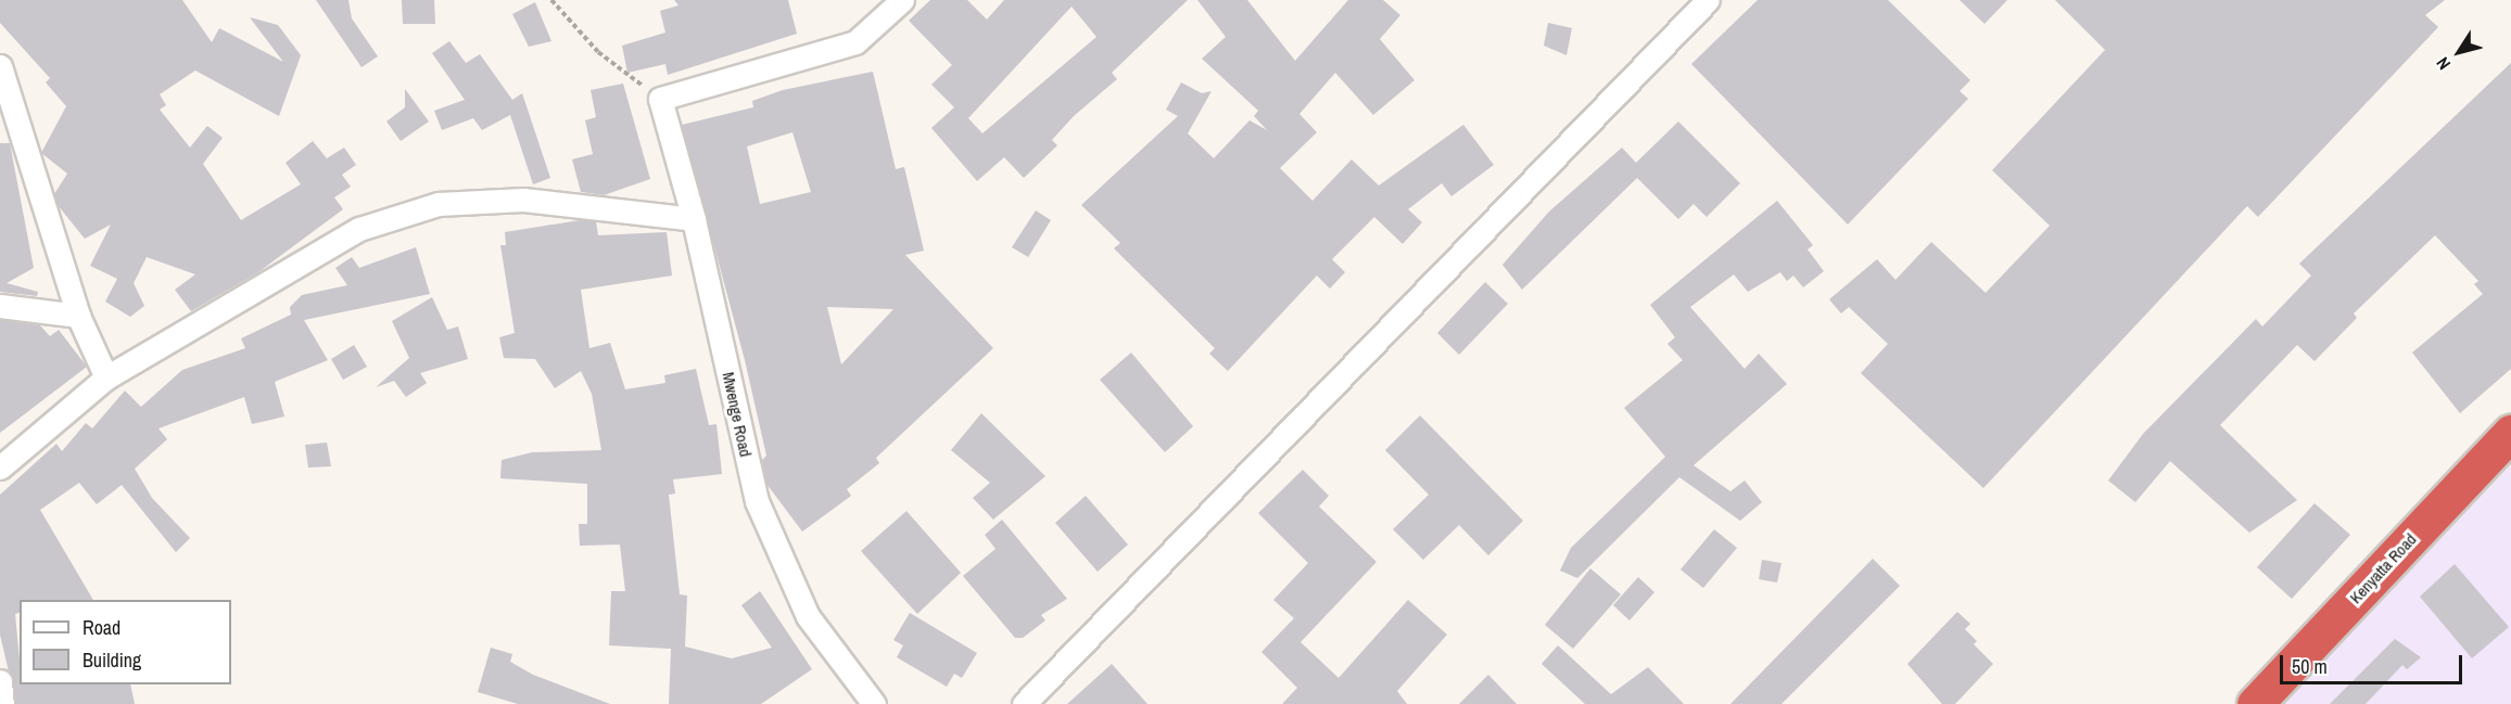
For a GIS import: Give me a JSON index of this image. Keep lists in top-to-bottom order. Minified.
{"streets":{"highway":["Kenyatta Road"],"street":["Mwenge Road"]},"legend":["Road","Building"],"scale_bar":"50 m","north":"bottom left"}
